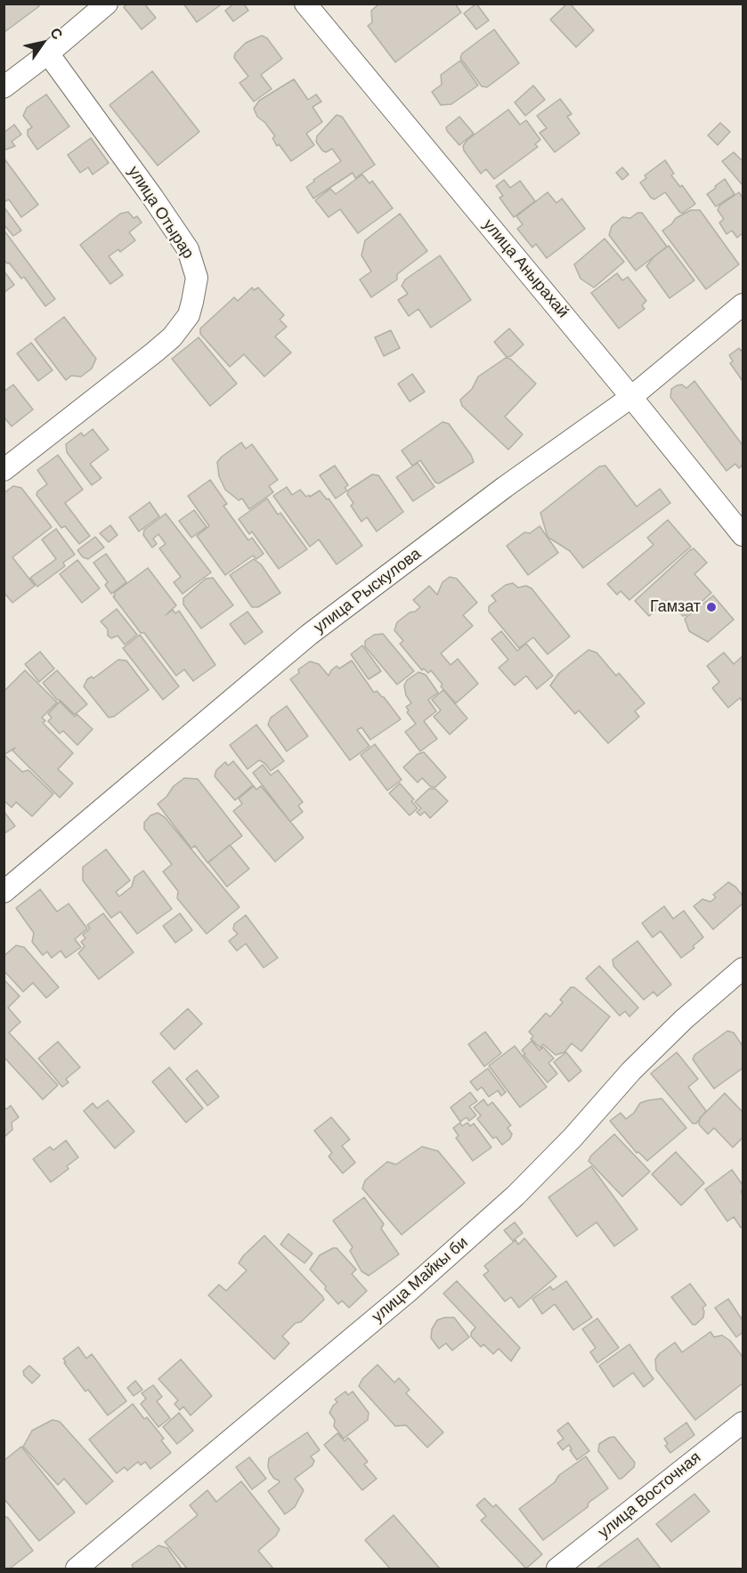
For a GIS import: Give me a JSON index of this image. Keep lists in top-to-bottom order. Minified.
{"streets":{"street":["улица Отырар","улица Анырахай","улица Рыскулова","улица Майкы би","улица Восточная"]},"crossings":[["улица Анырахай","улица Рыскулова"]],"places":["Гамзат"],"north":"top right"}
